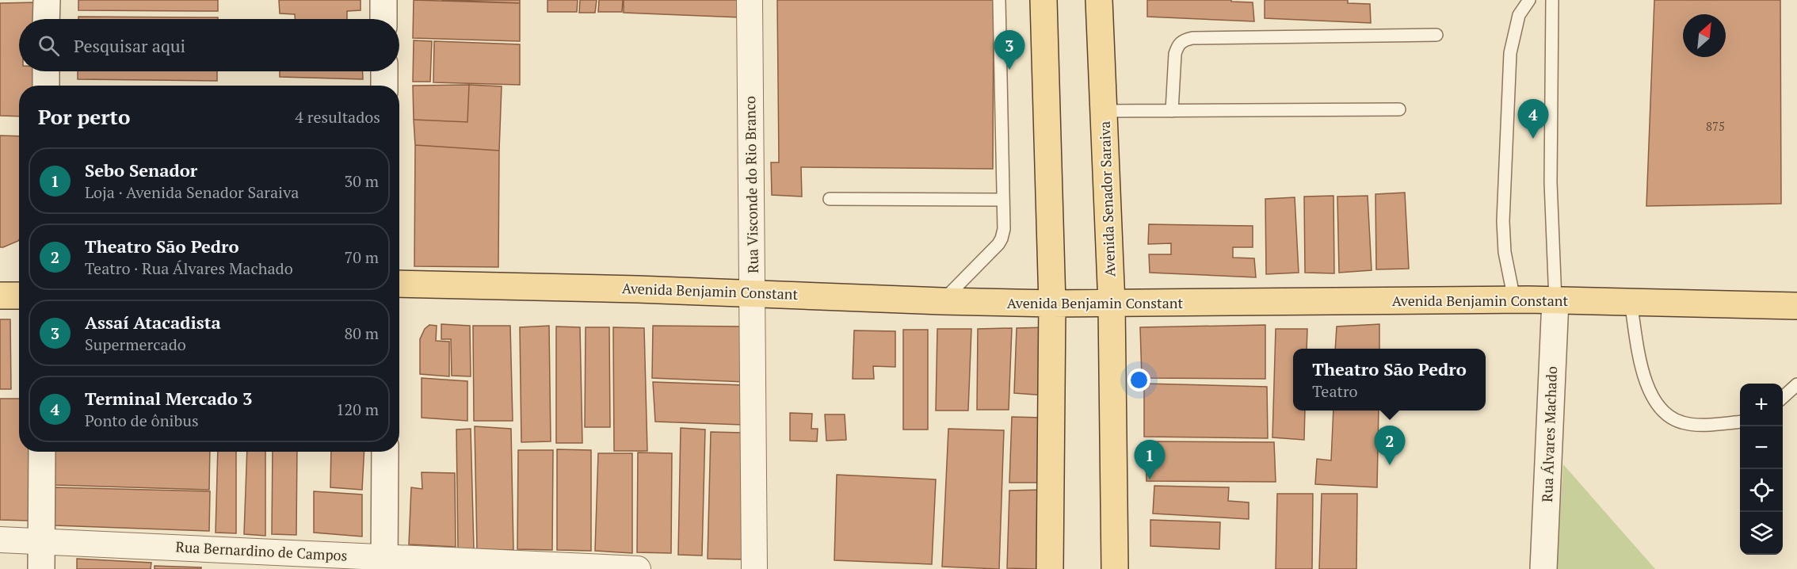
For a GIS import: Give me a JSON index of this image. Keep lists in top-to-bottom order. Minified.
{"streets":{"main road":["Avenida Senador Saraiva","Avenida Benjamin Constant"],"street":["Rua Visconde do Rio Branco","Rua Álvares Machado","Rua Bernardino de Campos"]},"crossings":[["Rua Visconde do Rio Branco","Avenida Benjamin Constant"],["Avenida Senador Saraiva","Avenida Benjamin Constant"],["Avenida Benjamin Constant","Rua Álvares Machado"]],"house_numbers":["875"],"north":"top right","page":{"search":"Pesquisar aqui","pins":["3","4","2","1"],"heading":["Por perto","4 resultados"],"list":[{"mark":"1","name":"Sebo Senador","note":"Loja · Avenida Senador Saraiva","value":"30 m"},{"mark":"2","name":"Theatro São Pedro","note":"Teatro · Rua Álvares Machado","value":"70 m"},{"mark":"3","name":"Assaí Atacadista","note":"Supermercado","value":"80 m"},{"mark":"4","name":"Terminal Mercado 3","note":"Ponto de ônibus","value":"120 m"}],"popup":["Theatro São Pedro","Teatro"],"map_buttons":["+","−"]}}
